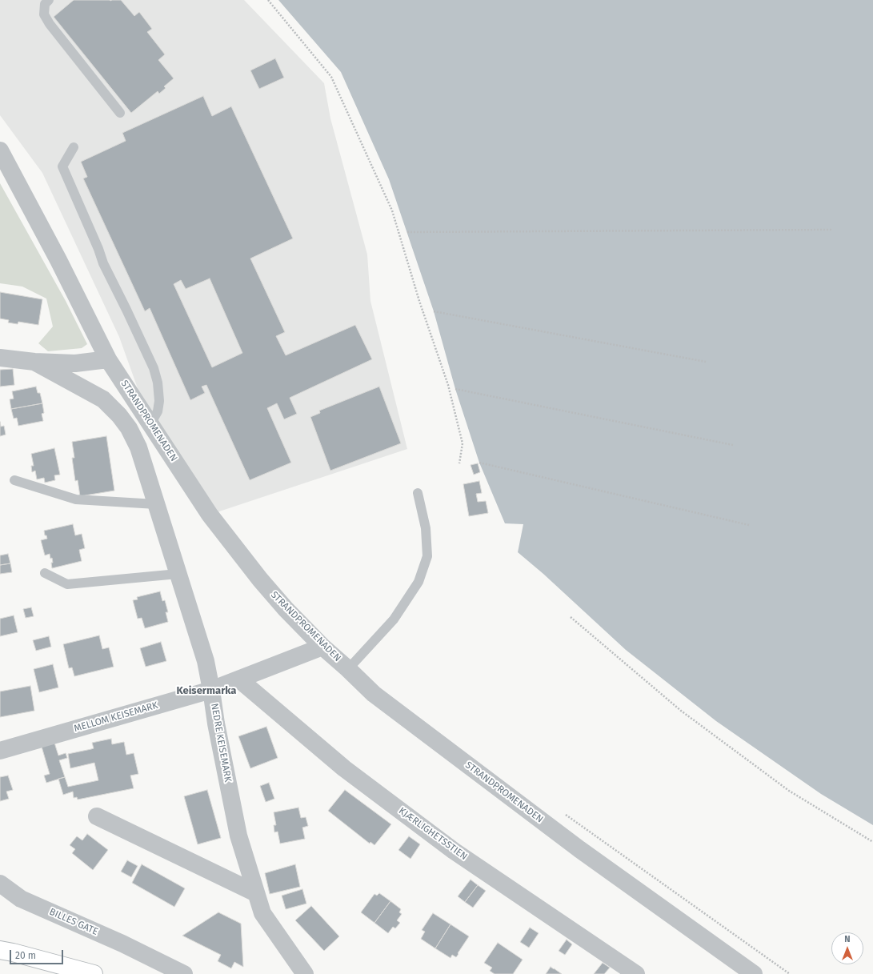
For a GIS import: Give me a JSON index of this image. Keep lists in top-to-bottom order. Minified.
{"streets":{"street":["STRANDPROMENADEN","MELLOM KEISEMARK","NEDRE KEISEMARK","KJÆRLIGHETSSTIEN","BILLES GATE"]},"crossings":[["STRANDPROMENADEN","MELLOM KEISEMARK"],["MELLOM KEISEMARK","NEDRE KEISEMARK"],["MELLOM KEISEMARK","KJÆRLIGHETSSTIEN"]],"districts":["Keisermarka"],"scale_bar":"20 m","north":"top"}
